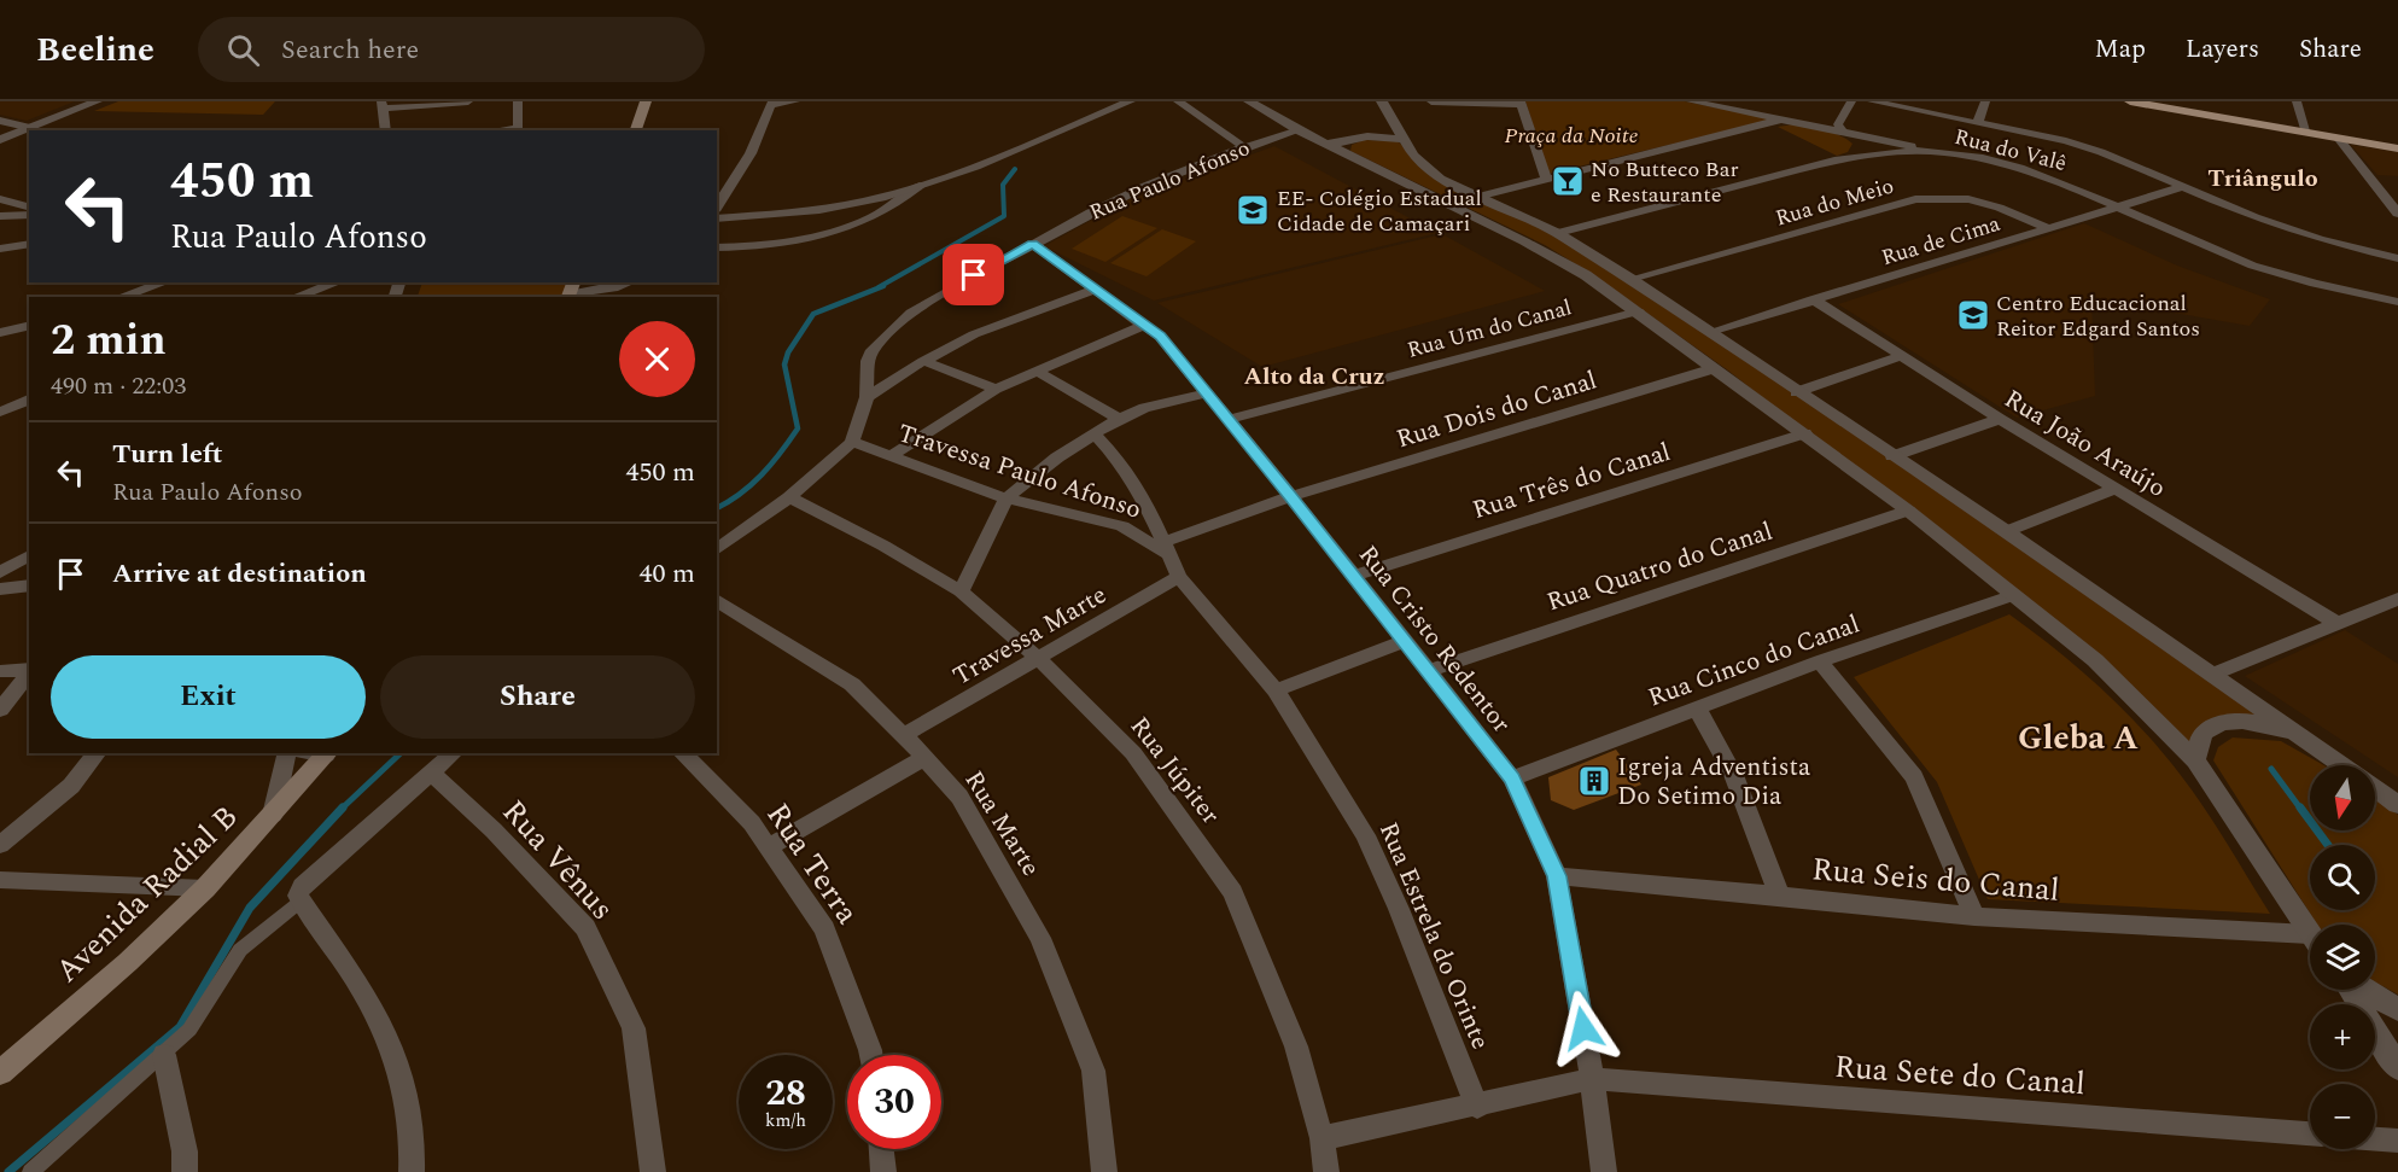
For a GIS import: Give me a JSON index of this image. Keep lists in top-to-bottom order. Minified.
{"streets":{"main road":["Avenida Radial B"],"street":["Rua do Valê","Rua Paulo Afonso","Rua do Meio","Rua de Cima","Rua Um do Canal","Rua Dois do Canal","Rua João Araújo","Travessa Paulo Afonso","Rua Três do Canal","Rua Quatro do Canal","Travessa Marte","Rua Cristo Redentor","Rua Cinco do Canal","Rua Júpiter","Rua Marte","Rua Vênus","Rua Terra","Rua Seis do Canal","Rua Estrela do Orinte","Rua Sete do Canal"]},"crossings":[["Rua do Valê","Rua de Cima"],["Rua Paulo Afonso","Travessa Paulo Afonso"],["Rua Paulo Afonso","Rua Cristo Redentor"],["Rua do Meio","Rua de Cima"],["Rua de Cima","Rua João Araújo"],["Rua Um do Canal","Rua Cristo Redentor"],["Rua Dois do Canal","Travessa Paulo Afonso"],["Rua Dois do Canal","Rua Cristo Redentor"],["Rua Dois do Canal","Rua Estrela do Orinte"],["Travessa Paulo Afonso","Rua Estrela do Orinte"],["Rua Três do Canal","Rua Cristo Redentor"],["Rua Quatro do Canal","Rua Cristo Redentor"],["Travessa Marte","Rua Júpiter"],["Travessa Marte","Rua Marte"],["Travessa Marte","Rua Estrela do Orinte"],["Rua Cristo Redentor","Rua Cinco do Canal"],["Rua Cristo Redentor","Rua Seis do Canal"],["Rua Cristo Redentor","Rua Sete do Canal"],["Rua Júpiter","Rua Sete do Canal"],["Rua Estrela do Orinte","Rua Sete do Canal"]],"districts":["Triângulo","Alto da Cruz","Gleba A"],"parks":["Praça da Noite"],"places":{"bar":["No Butteco Bar e Restaurante"],"school or university":["EE- Colégio Estadual Cidade de Camaçari","Centro Educacional Reitor Edgard Santos"],"building":["Igreja Adventista Do Setimo Dia"]},"north":"bottom","page":{"header":"Beeline","search":"Search here","nav":["Map","Layers","Share"],"turn":["450 m","Rua Paulo Afonso"],"heading":["2 min","490 m · 22:03"],"list":[{"name":"Turn left","note":"Rua Paulo Afonso","value":"450 m"},{"name":"Arrive at destination","value":"40 m"}],"buttons":["Exit","Share"],"map_buttons":["+","−"],"speed":"28 km/h","limit":"30"}}
